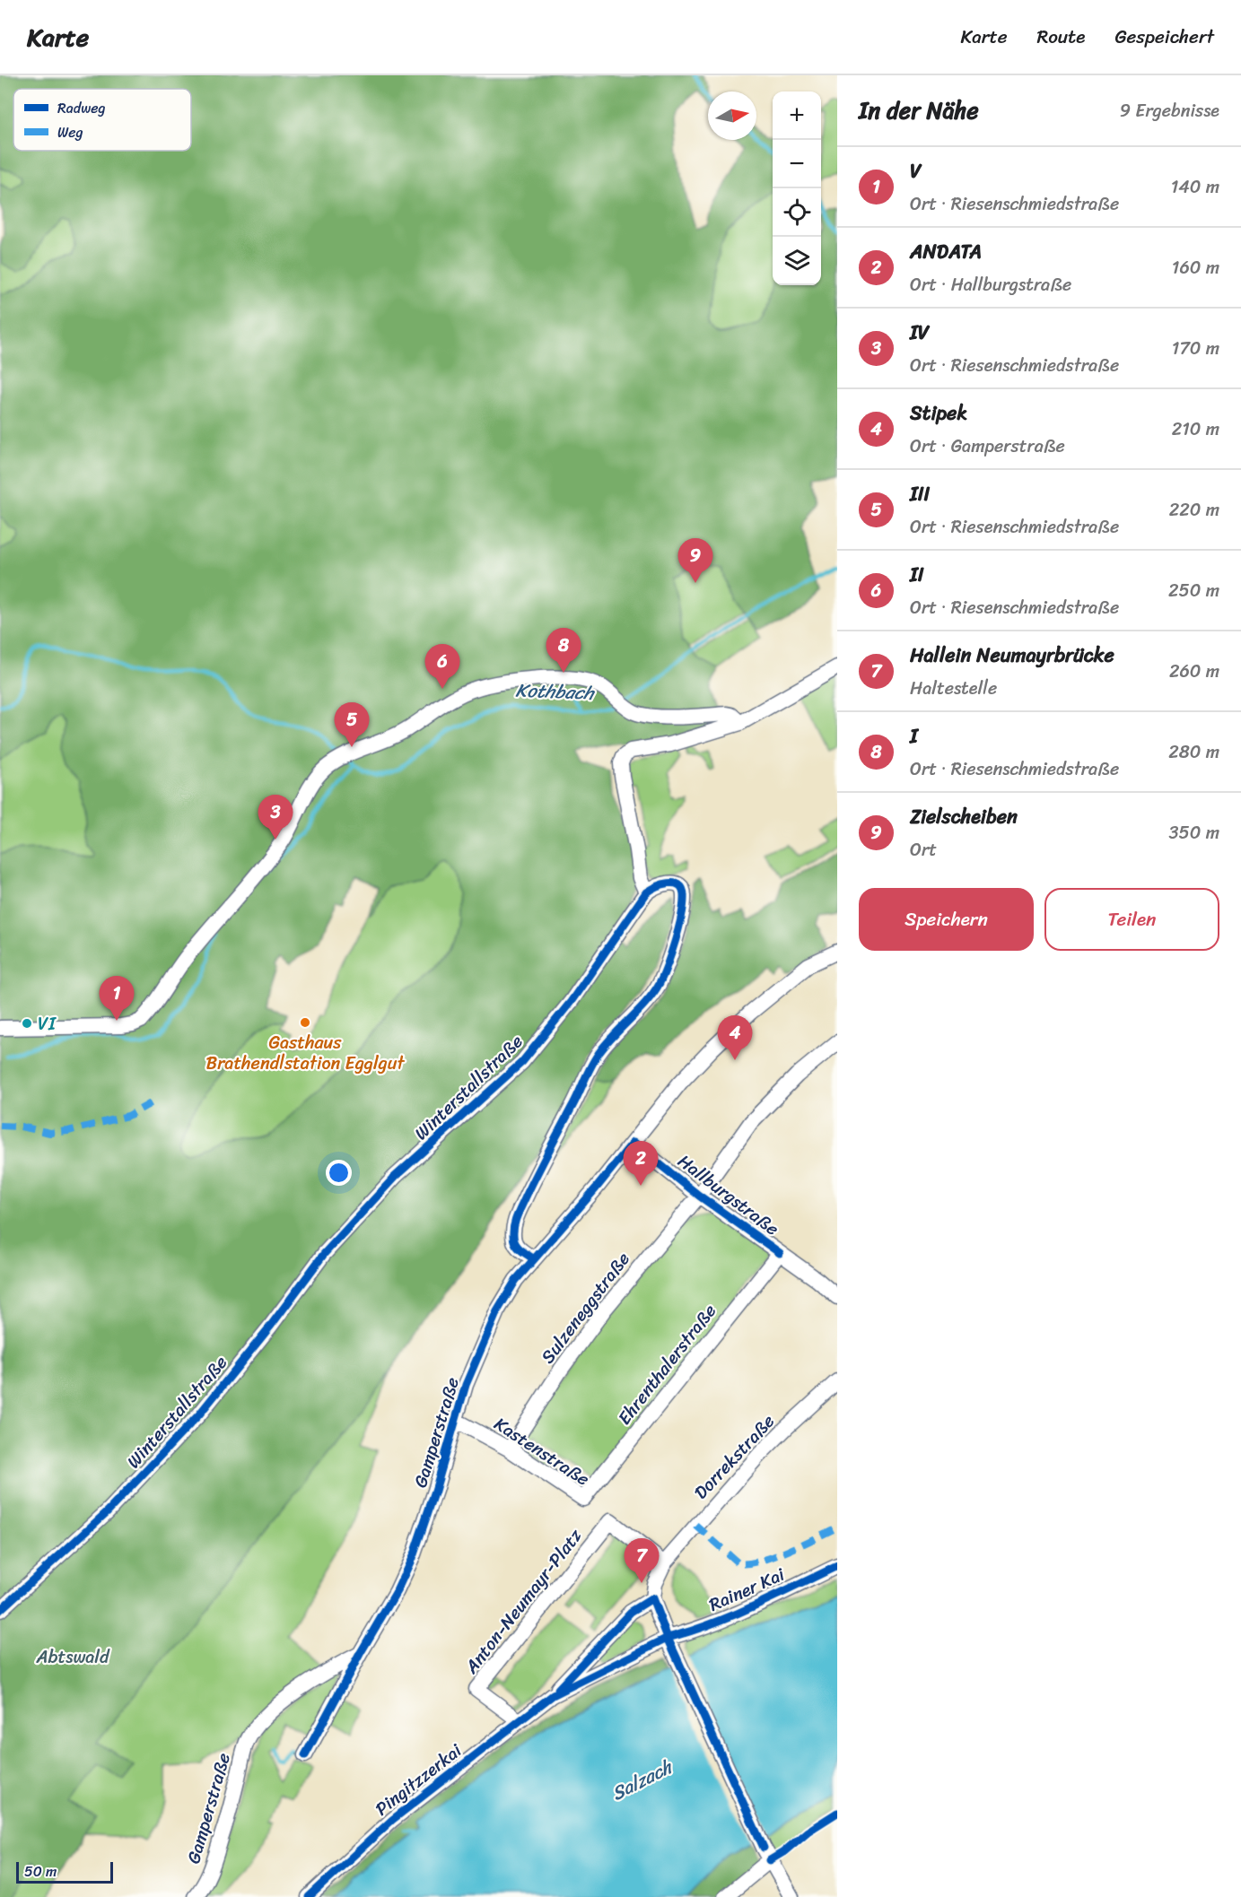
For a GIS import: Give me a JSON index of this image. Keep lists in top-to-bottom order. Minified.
{"streets":{"street":["Winterstallstraße","Hallburgstraße","Sulzeneggstraße","Ehrenthalerstraße","Gamperstraße","Kastenstraße","Dorrekstraße","Rainer Kai","Anton-Neumayr-Platz","Pingitzzerkai"]},"crossings":[["Hallburgstraße","Sulzeneggstraße"],["Hallburgstraße","Ehrenthalerstraße"],["Hallburgstraße","Gamperstraße"],["Sulzeneggstraße","Kastenstraße"],["Ehrenthalerstraße","Kastenstraße"],["Gamperstraße","Kastenstraße"],["Dorrekstraße","Anton-Neumayr-Platz"],["Anton-Neumayr-Platz","Pingitzzerkai"]],"water":["Kothbach","Salzach"],"parks":["Abtswald"],"places":["Gasthaus Brathendlstation Egglgut","VI"],"legend":["Radweg","Weg"],"scale_bar":"50 m","north":"right","page":{"header":"Karte","nav":["Karte","Route","Gespeichert"],"heading":["In der Nähe","9 Ergebnisse"],"map_buttons":["+","−"],"list":[{"mark":"1","name":"V","note":"Ort · Riesenschmiedstraße","value":"140 m"},{"mark":"2","name":"ANDATA","note":"Ort · Hallburgstraße","value":"160 m"},{"mark":"3","name":"IV","note":"Ort · Riesenschmiedstraße","value":"170 m"},{"mark":"4","name":"Stipek","note":"Ort · Gamperstraße","value":"210 m"},{"mark":"5","name":"III","note":"Ort · Riesenschmiedstraße","value":"220 m"},{"mark":"6","name":"II","note":"Ort · Riesenschmiedstraße","value":"250 m"},{"mark":"7","name":"Hallein Neumayrbrücke","note":"Haltestelle","value":"260 m"},{"mark":"8","name":"I","note":"Ort · Riesenschmiedstraße","value":"280 m"},{"mark":"9","name":"Zielscheiben","note":"Ort","value":"350 m"}],"pins":["9","8","6","5","3","1","4","2","7"],"buttons":["Speichern","Teilen"],"scale":"50 m"}}
